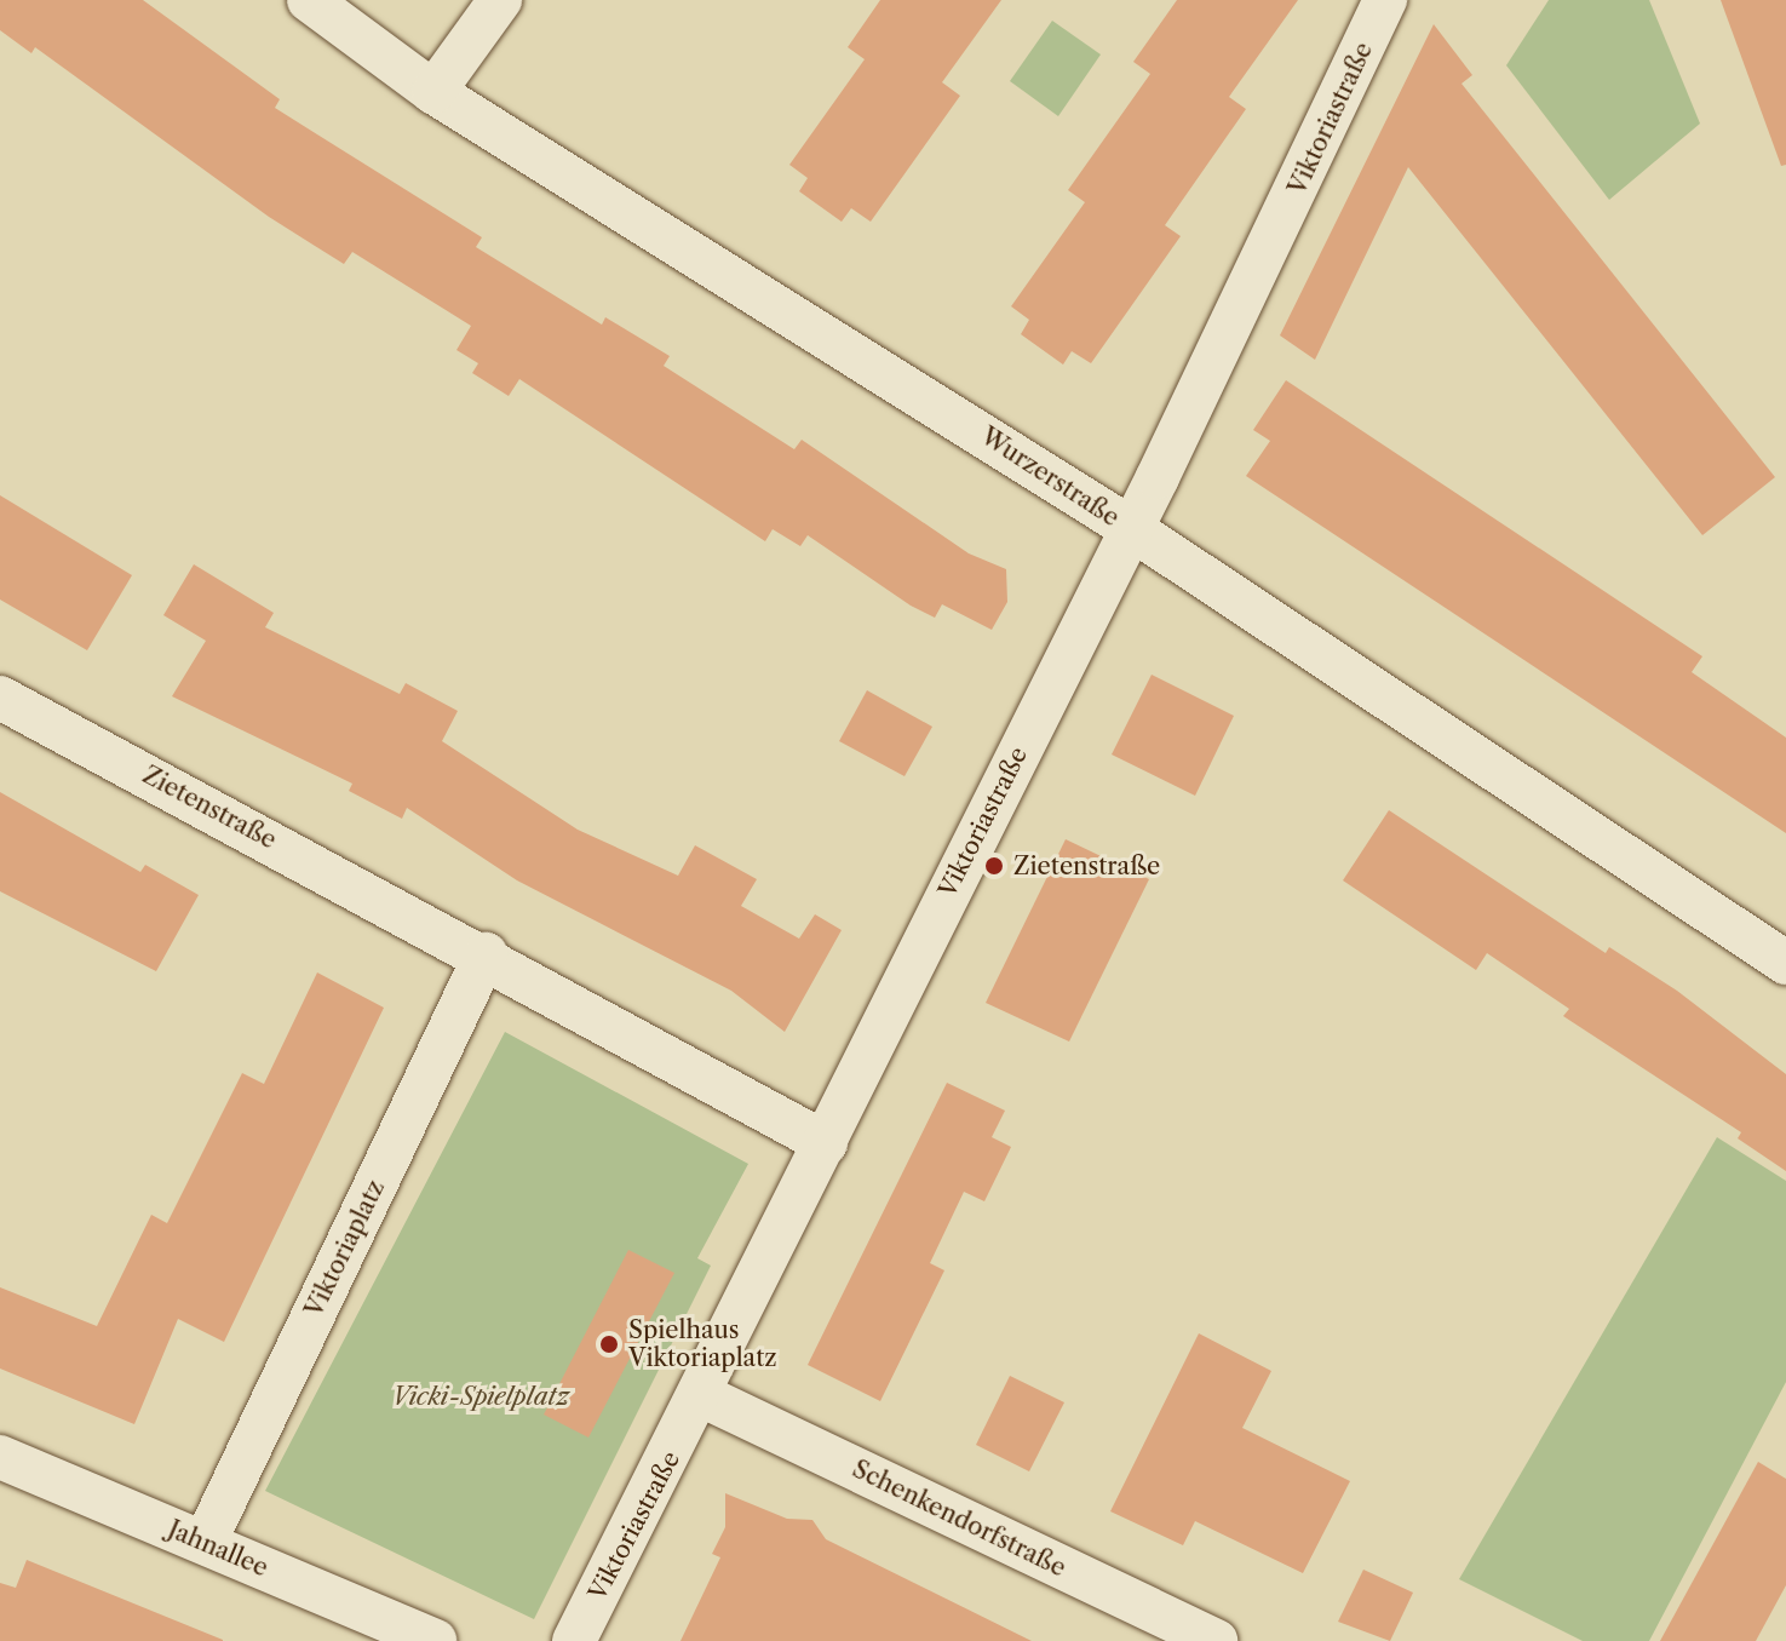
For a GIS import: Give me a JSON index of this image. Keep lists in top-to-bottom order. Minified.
{"streets":{"street":["Viktoriastraße","Wurzerstraße","Zietenstraße","Viktoriaplatz","Schenkendorfstraße","Jahnallee"]},"crossings":[["Viktoriastraße","Wurzerstraße"],["Viktoriastraße","Zietenstraße"],["Viktoriastraße","Schenkendorfstraße"],["Zietenstraße","Viktoriaplatz"],["Viktoriaplatz","Jahnallee"]],"parks":["Vicki-Spielplatz"],"places":["Zietenstraße","Spielhaus Viktoriaplatz"]}
